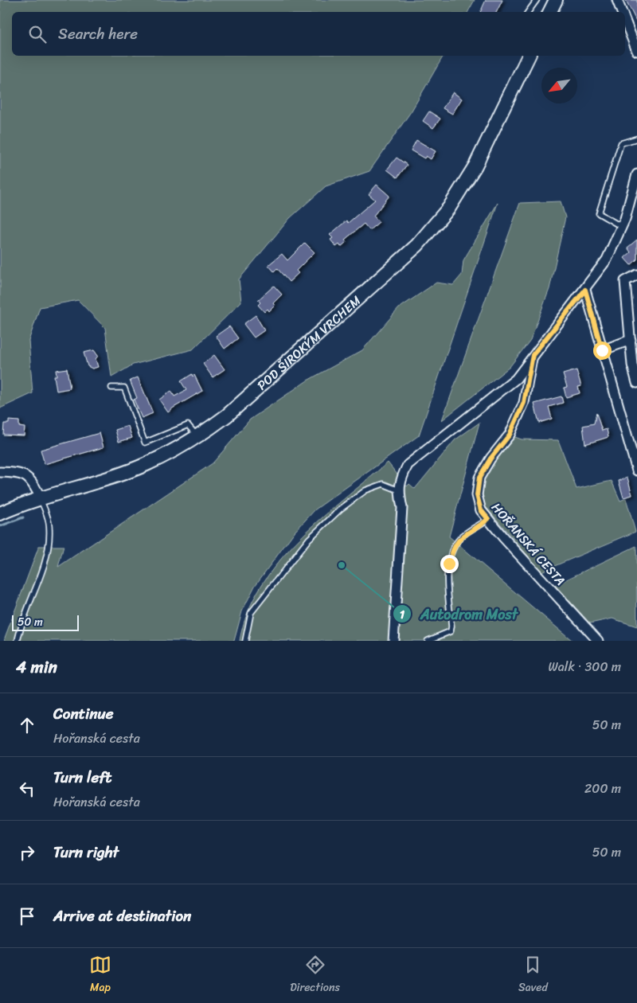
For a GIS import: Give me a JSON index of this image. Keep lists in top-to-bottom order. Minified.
{"streets":{"street":["POD ŠIROKÝM VRCHEM","HOŘANSKÁ CESTA"]},"places":["Autodrom Most"],"scale_bar":"50 m","north":"bottom left","page":{"search":"Search here","scale":"50 m","heading":["4 min","Walk · 300 m"],"list":[["Continue","Hořanská cesta","50 m"],["Turn left","Hořanská cesta","200 m"],["Turn right","50 m"],"Arrive at destination"],"nav":["Map","Directions","Saved"]}}
